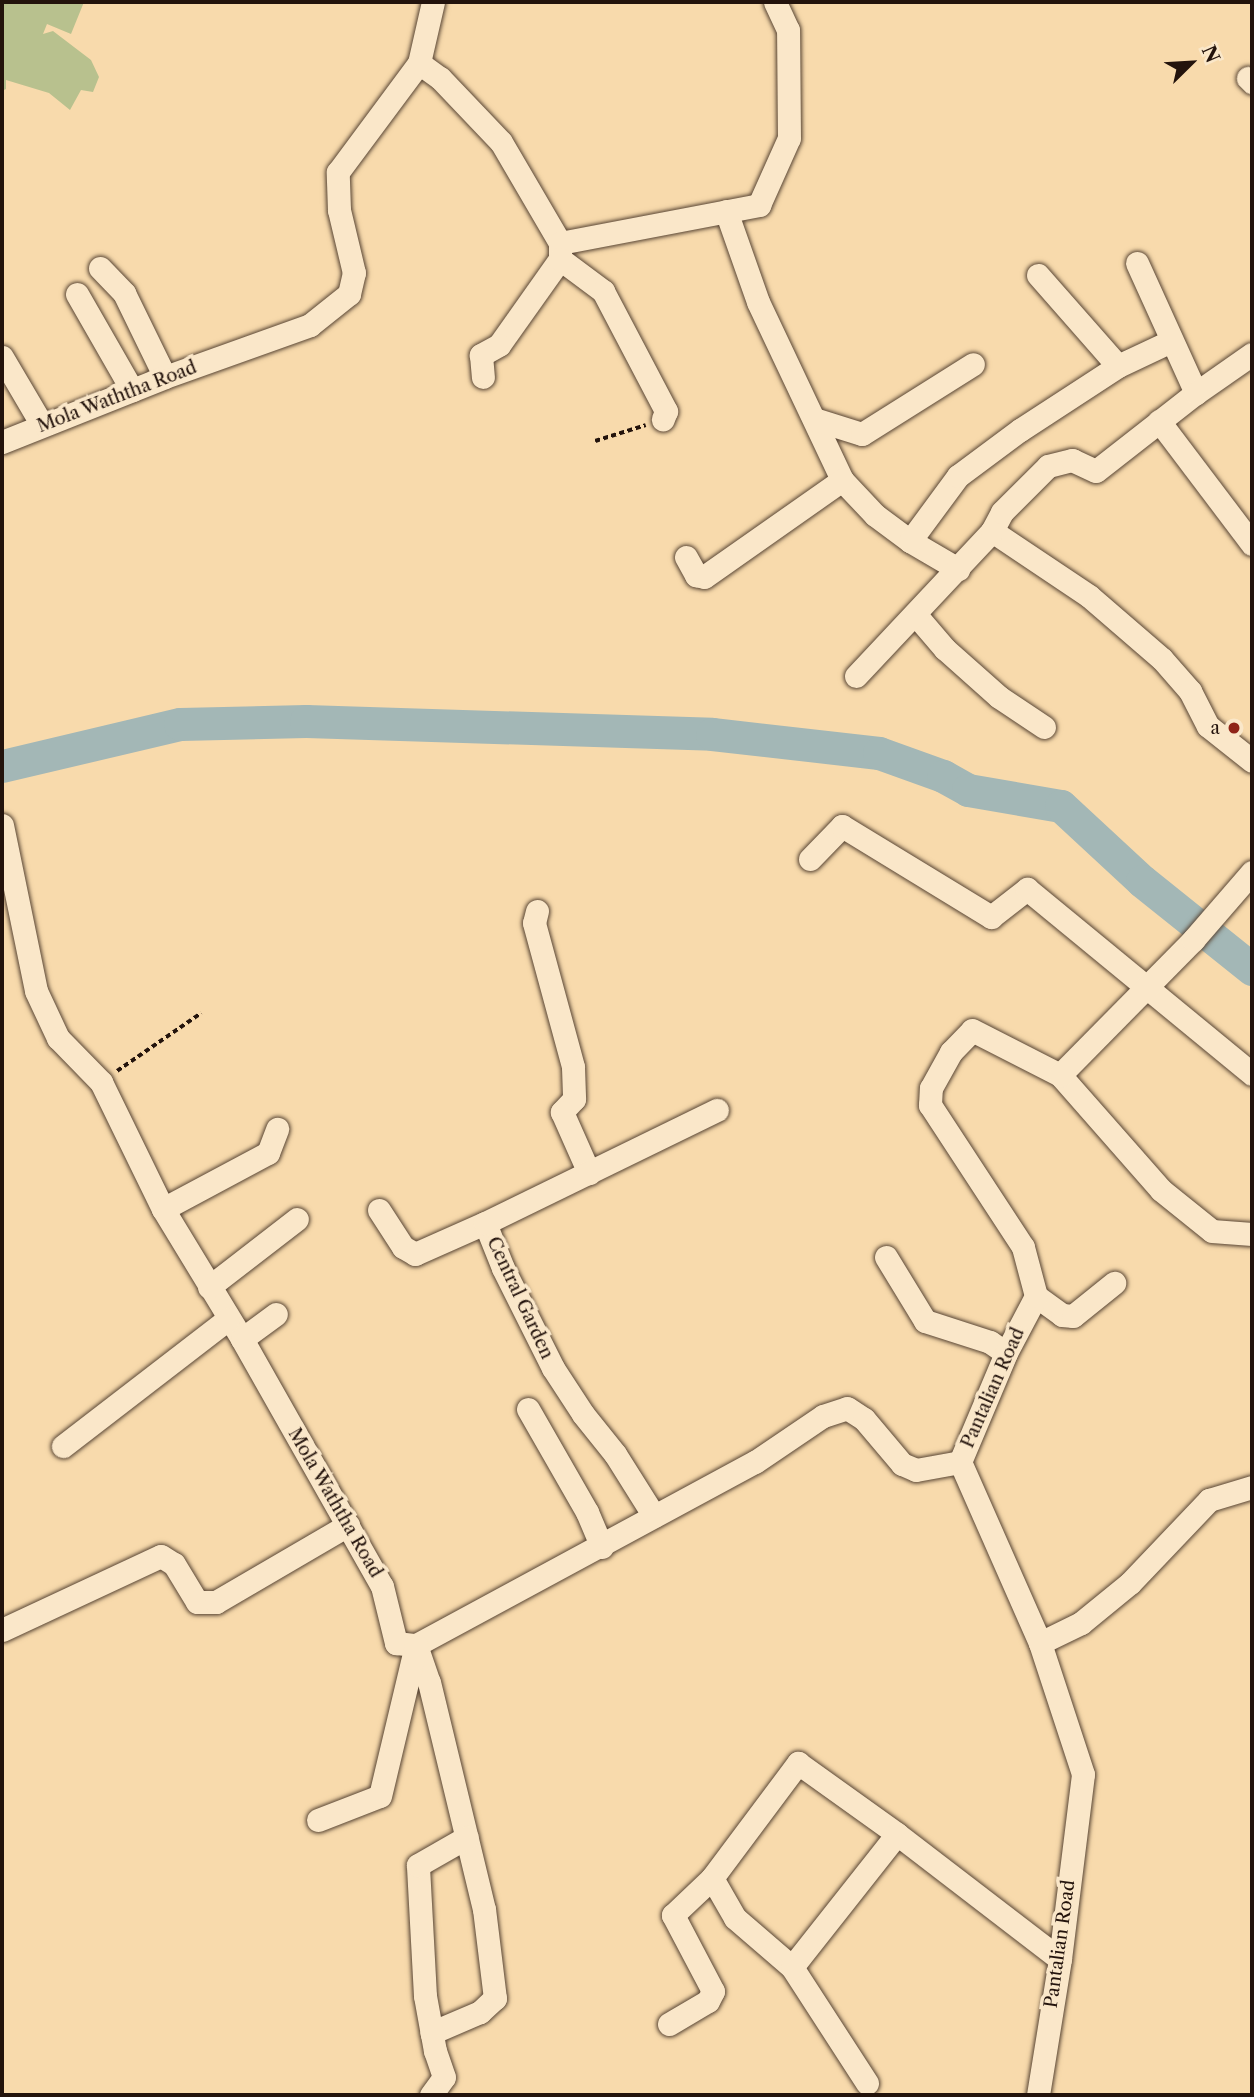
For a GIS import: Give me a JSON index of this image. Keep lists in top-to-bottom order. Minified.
{"streets":{"street":["Mola Waththa Road","Central Garden","Pantalian Road"]},"places":["a"],"north":"top right"}
